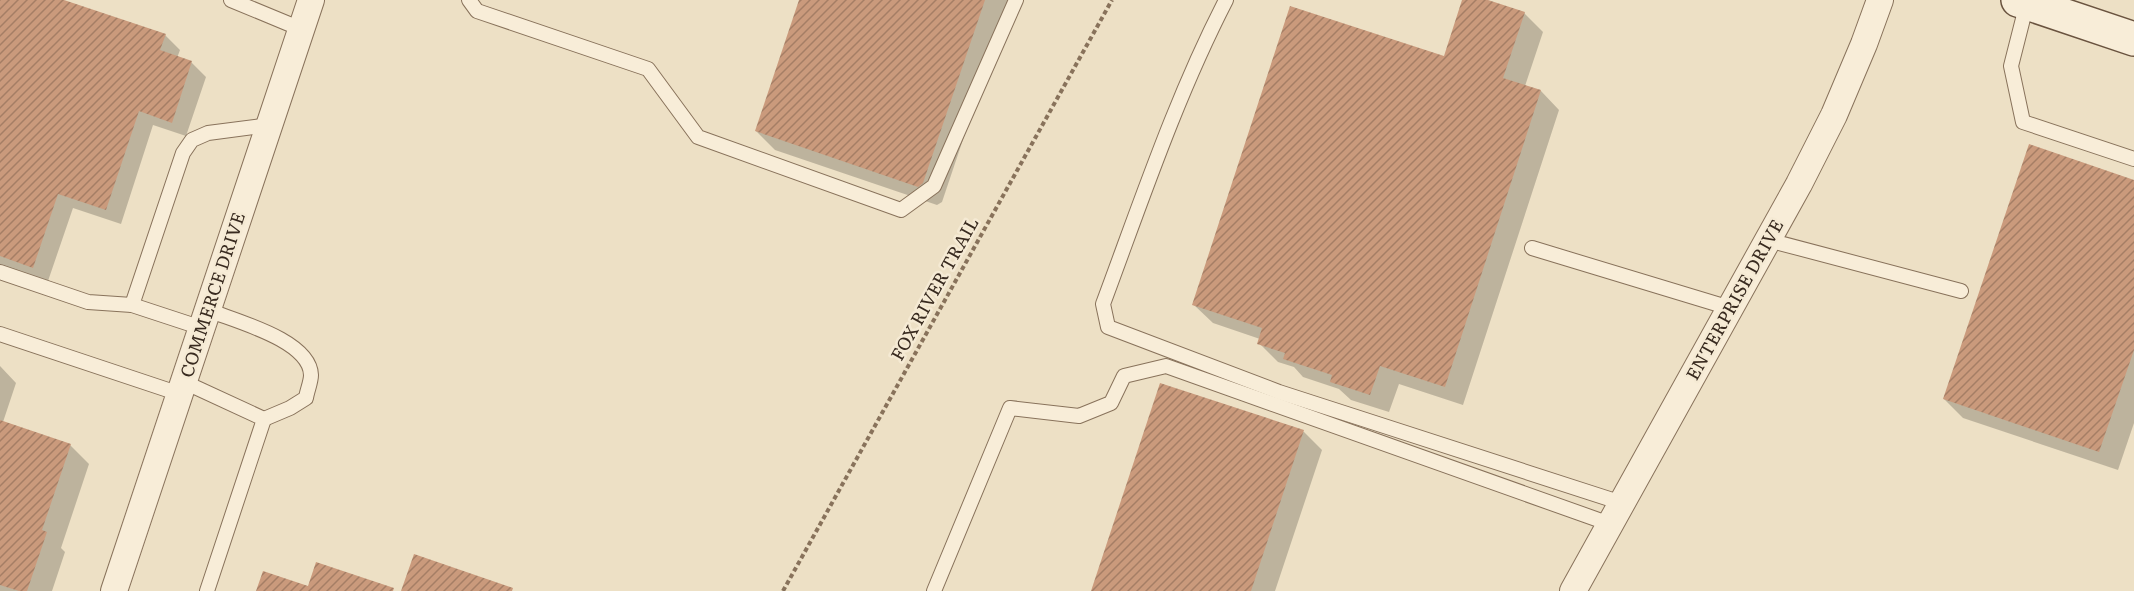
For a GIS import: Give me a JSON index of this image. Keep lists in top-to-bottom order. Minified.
{"streets":{"street":["COMMERCE DRIVE","ENTERPRISE DRIVE"],"path":["FOX RIVER TRAIL"]}}
